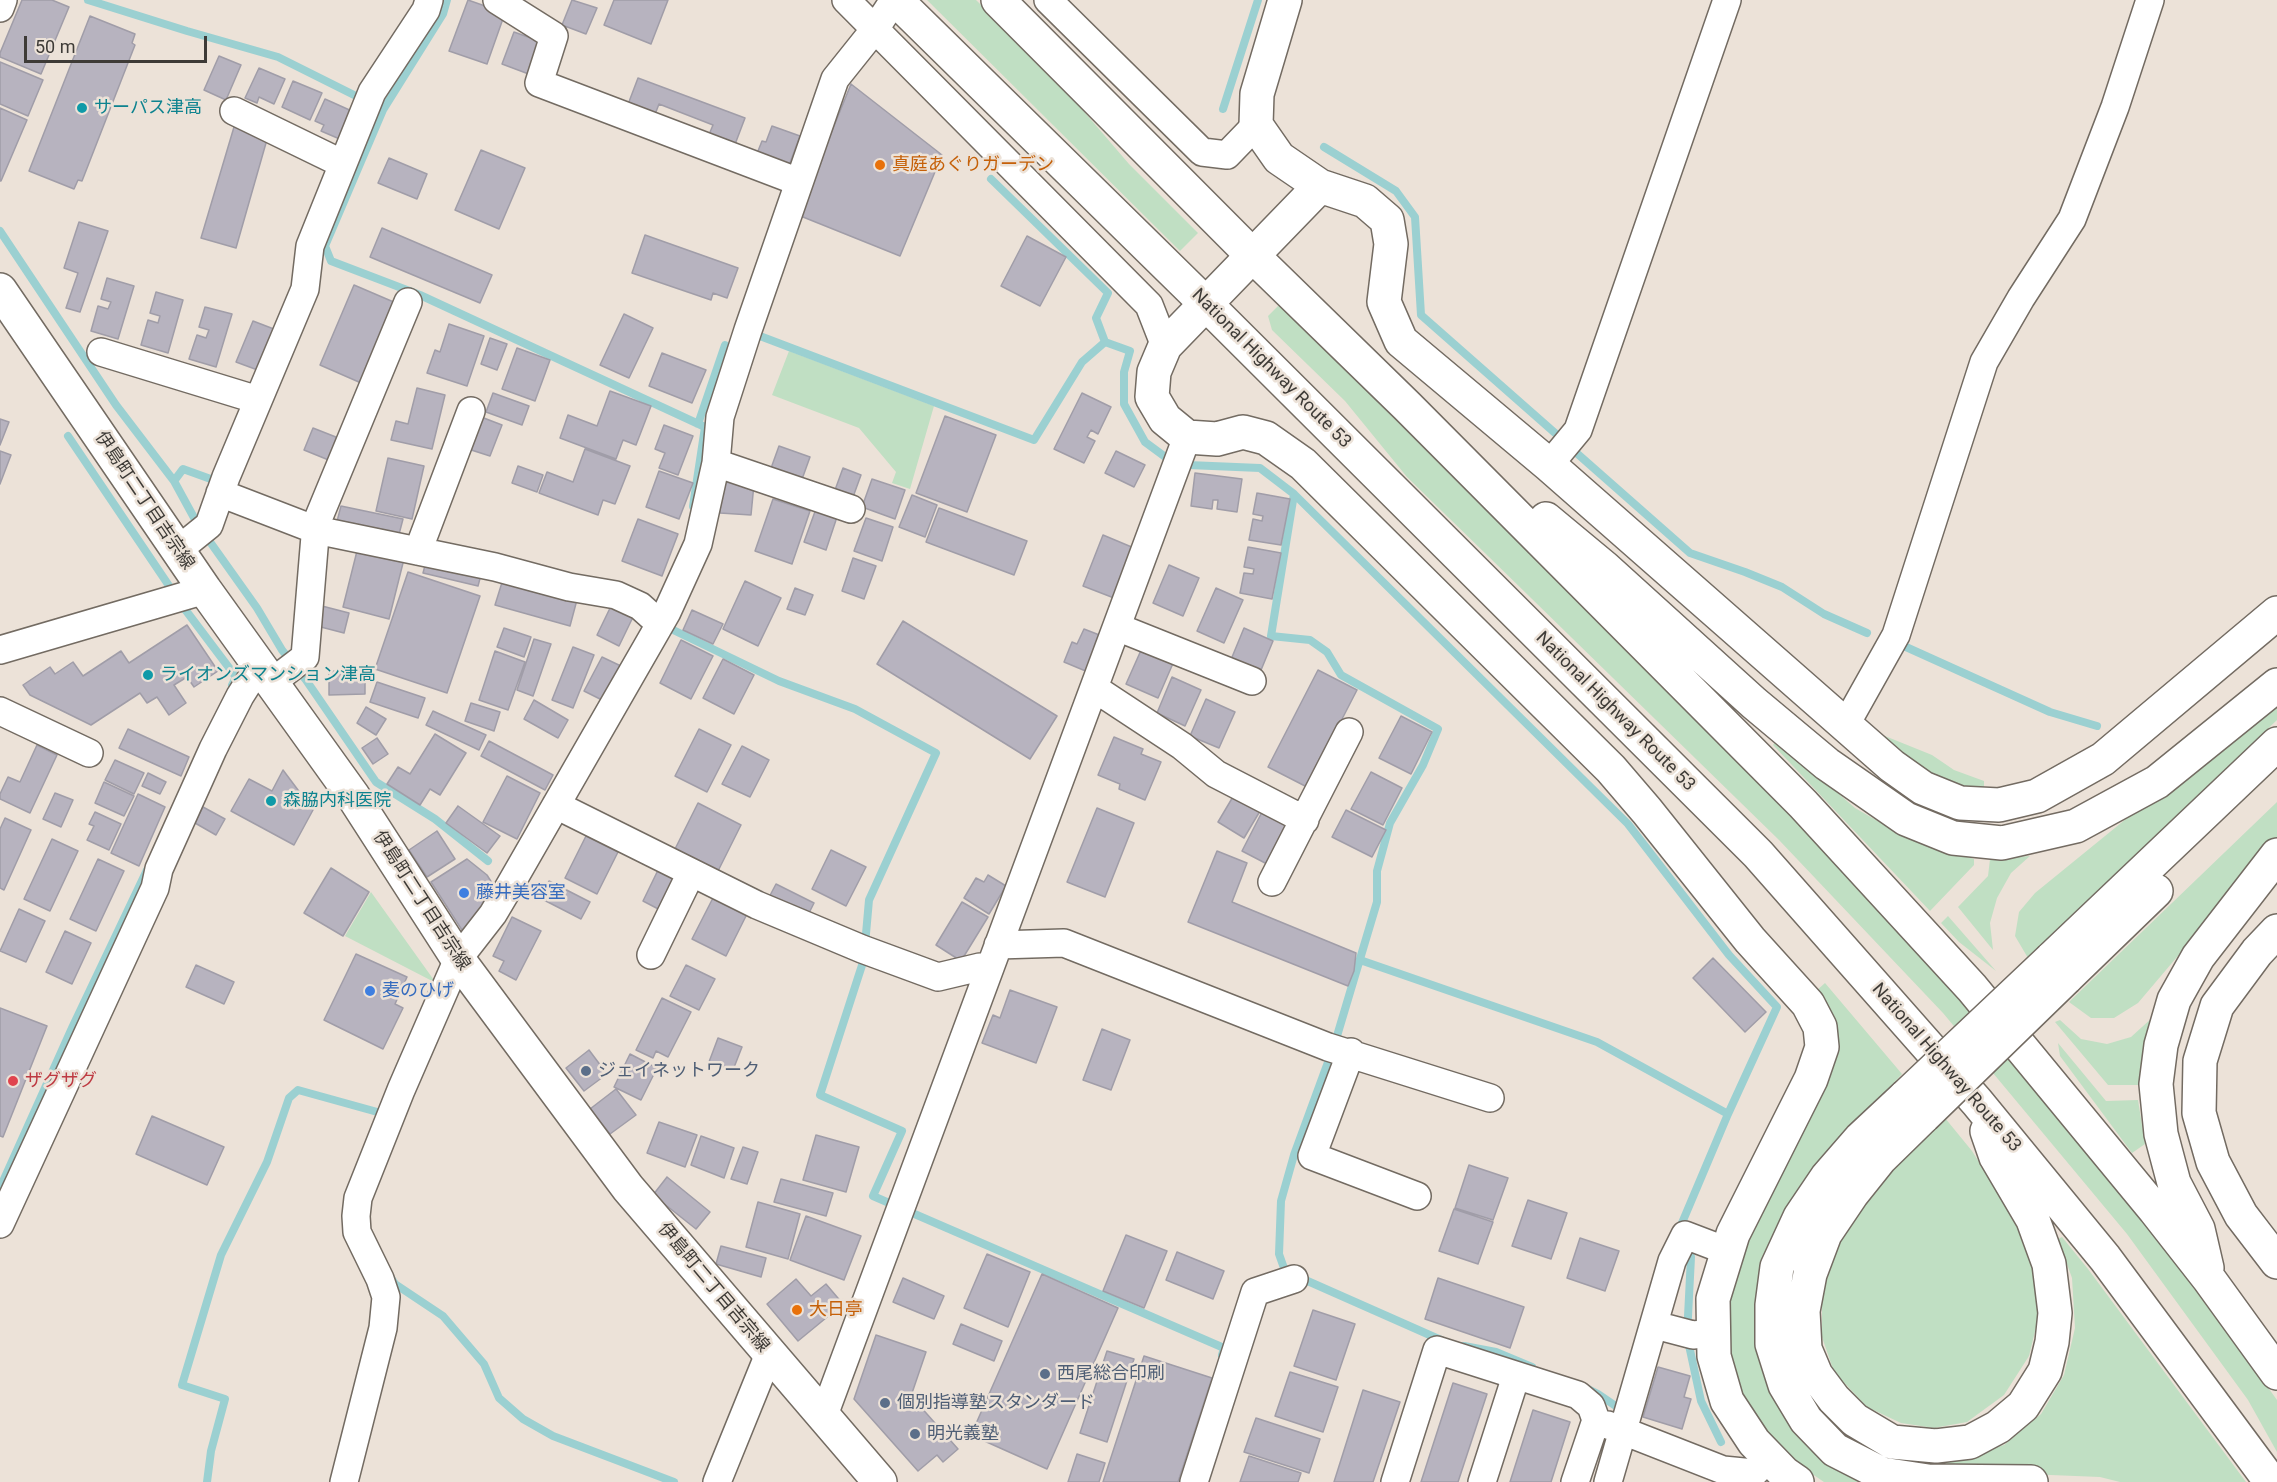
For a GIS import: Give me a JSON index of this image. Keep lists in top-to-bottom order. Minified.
{"streets":{"main road":["National Highway Route 53","伊島町二丁目吉宗線"]},"places":["サーパス津高","真庭あぐりガーデン","ライオンズマンション津高","森脇内科医院","藤井美容室","麦のひげ","ジェイネットワーク","ザグザグ","大日亭","西尾総合印刷","個別指導塾スタンダード","明光義塾"],"scale_bar":"50 m"}
